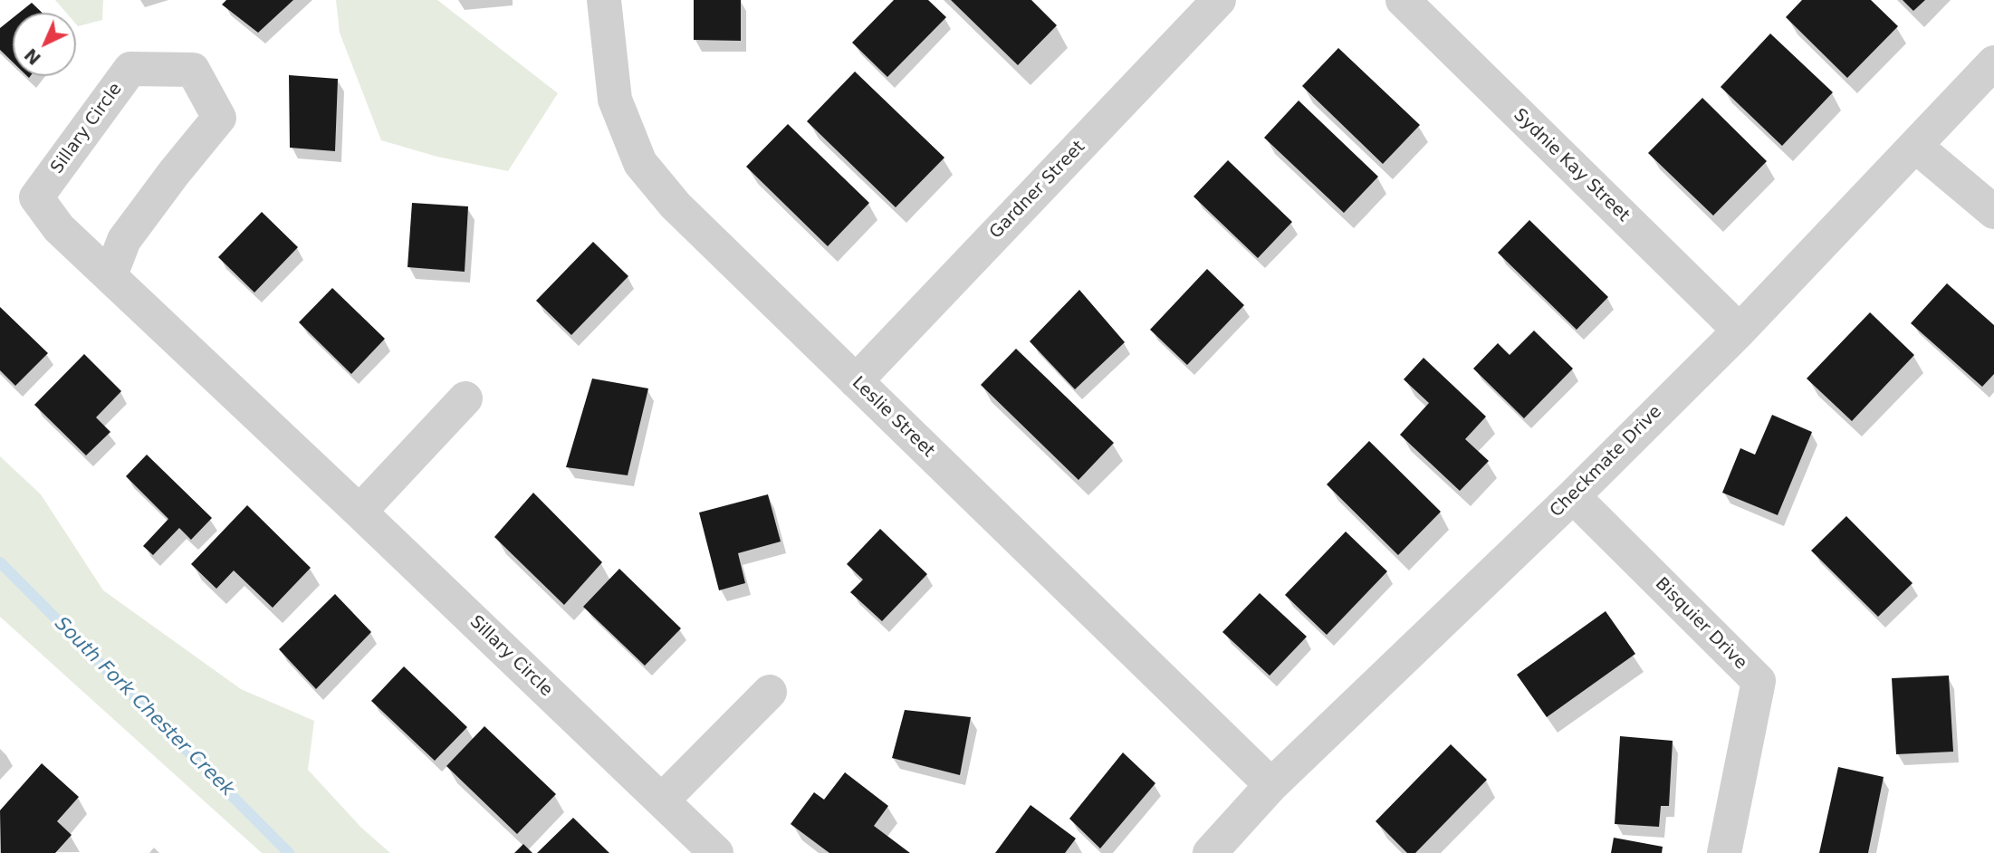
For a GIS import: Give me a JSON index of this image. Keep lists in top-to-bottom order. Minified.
{"streets":{"street":["Sillary Circle","Sydnie Kay Street","Gardner Street","Leslie Street","Checkmate Drive","Bisquier Drive"]},"crossings":[["Sydnie Kay Street","Checkmate Drive"],["Gardner Street","Leslie Street"],["Leslie Street","Checkmate Drive"],["Checkmate Drive","Bisquier Drive"]],"water":["South Fork Chester Creek"],"north":"bottom left"}
